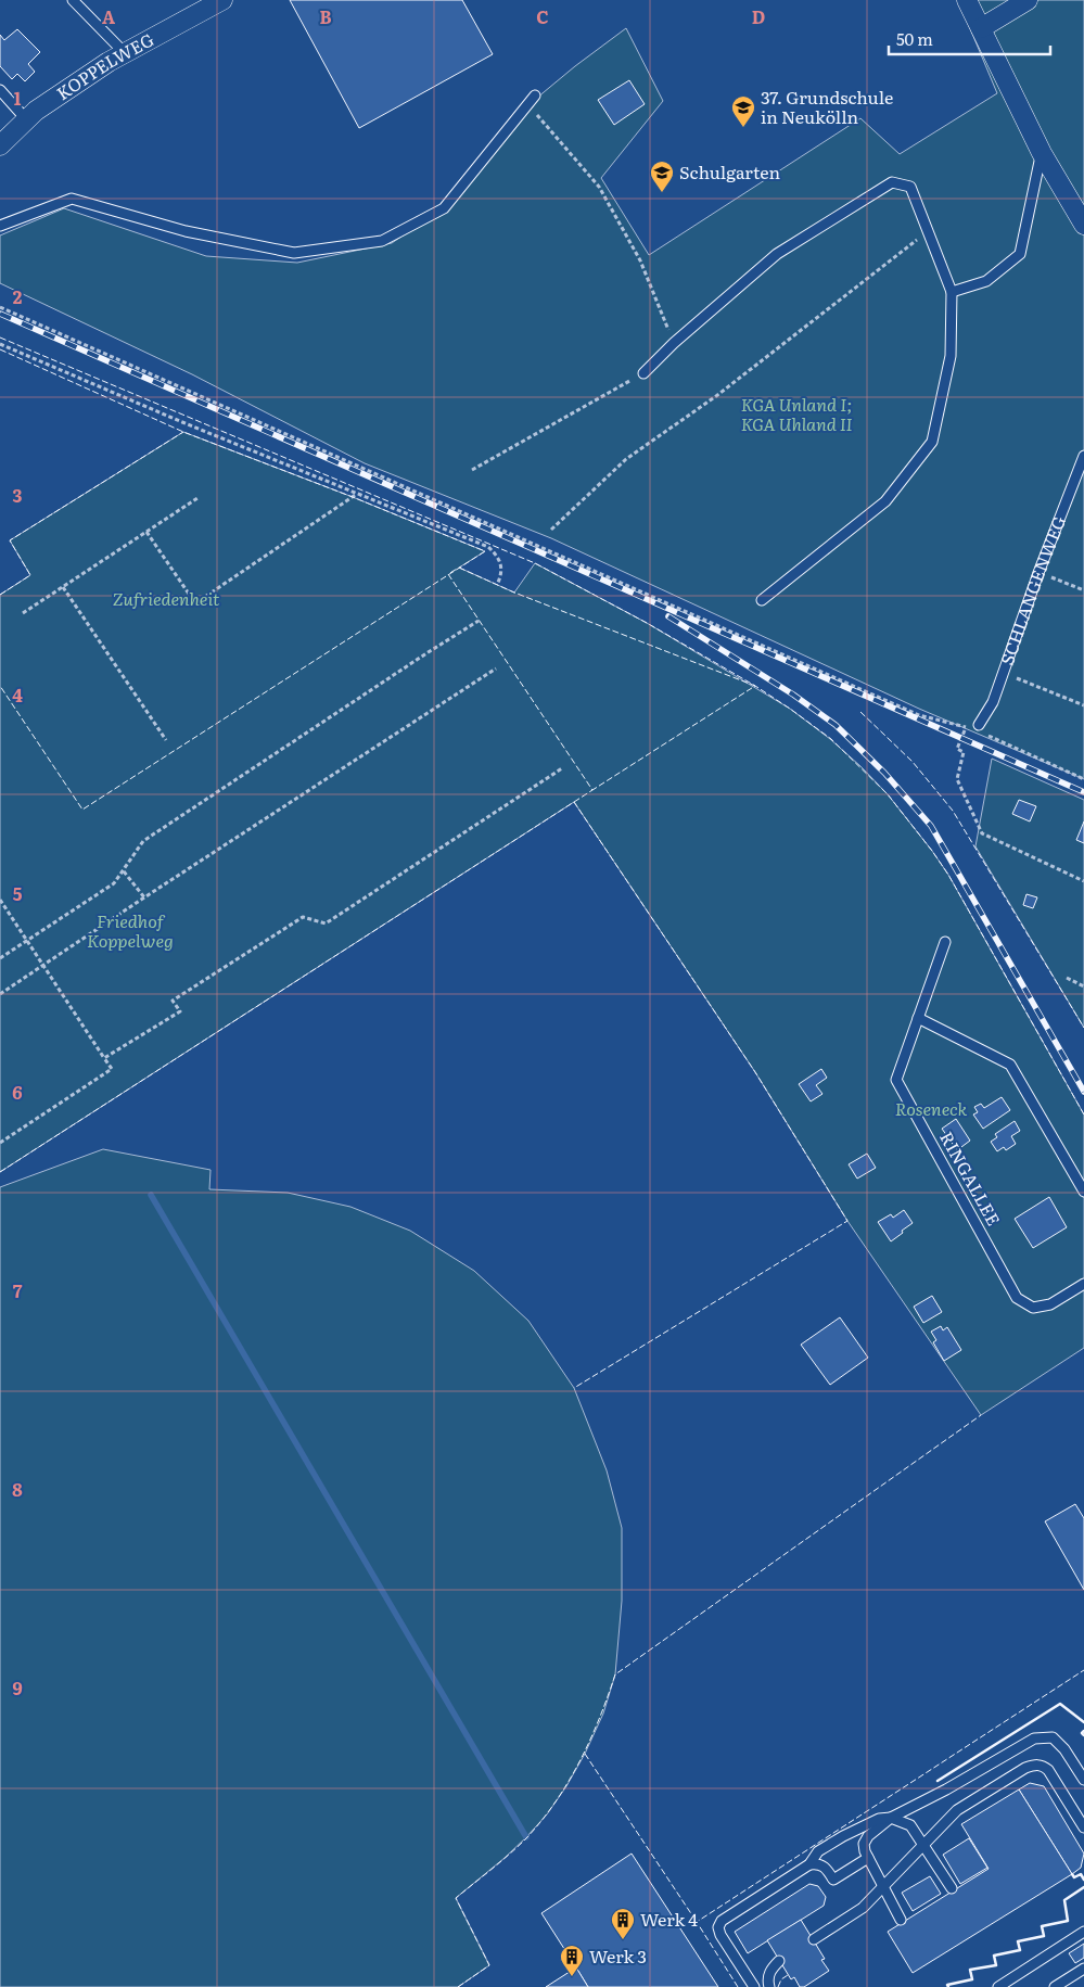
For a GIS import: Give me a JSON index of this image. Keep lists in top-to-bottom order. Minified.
{"streets":{"street":["KOPPELWEG"],"lane":["SCHLANGENWEG","RINGALLEE"]},"parks":["KGA Unland I; KGA Uhland II","Zufriedenheit","Friedhof Koppelweg","Roseneck"],"places":{"school or university":["37. Grundschule in Neukölln","Schulgarten"],"building":["Werk 4","Werk 3"]},"scale_bar":"50 m","grid":{"columns":["A","B","C","D"],"rows":["1","2","3","4","5","6","7","8","9"]}}
